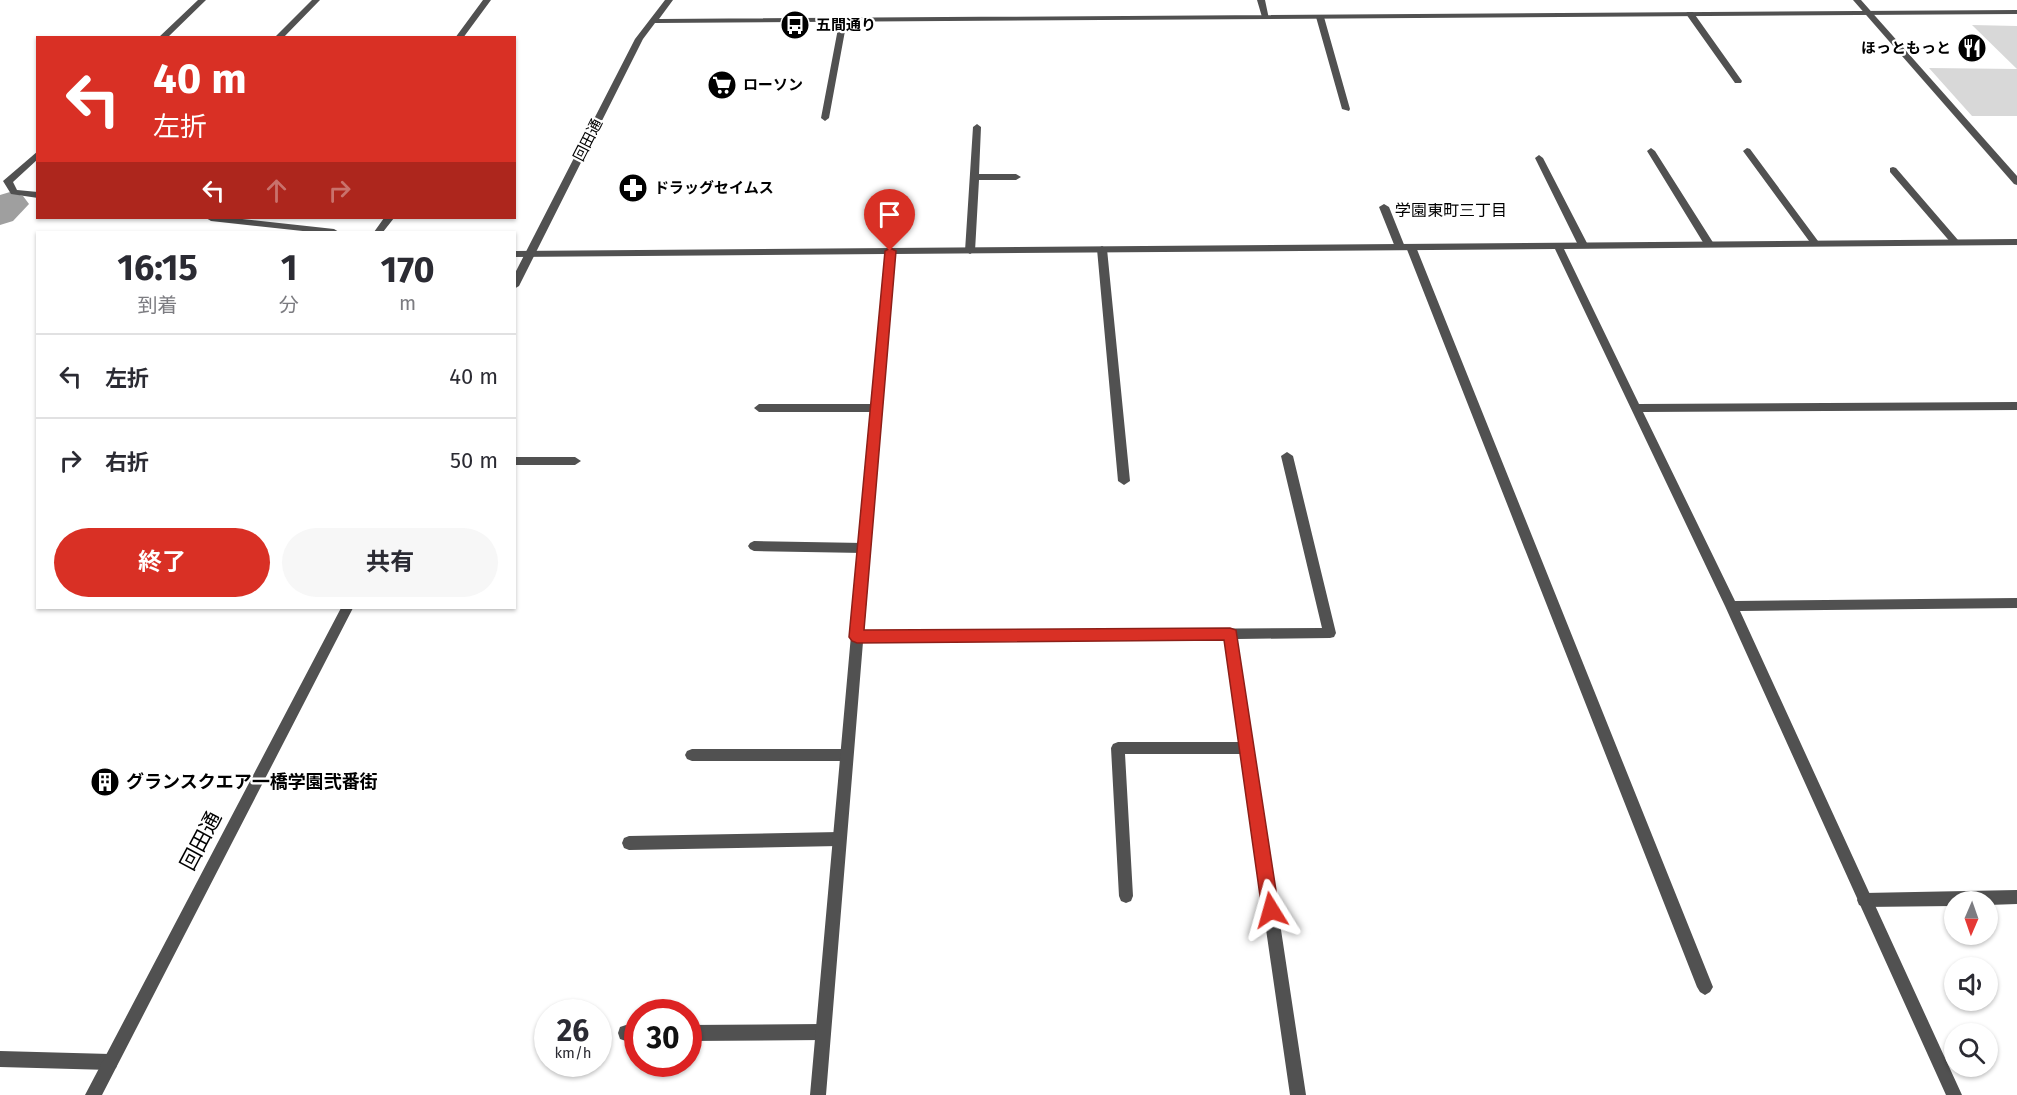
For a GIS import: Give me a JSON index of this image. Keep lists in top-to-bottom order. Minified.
{"streets":{"street":["回田通"]},"districts":["学園東町三丁目"],"places":{"bus stop":["五間通り"],"restaurant":["ほっともっと"],"supermarket":["ローソン"],"pharmacy":["ドラッグセイムス"],"building":["グランスクエア一橋学園弐番街"]},"north":"bottom","page":{"turn":["40 m","左折"],"eta":["16:15","到着","1","分","170","m"],"list":[{"name":"左折","value":"40 m"},{"name":"右折","value":"50 m"}],"buttons":["終了","共有"],"speed":"26 km/h","limit":"30"}}
